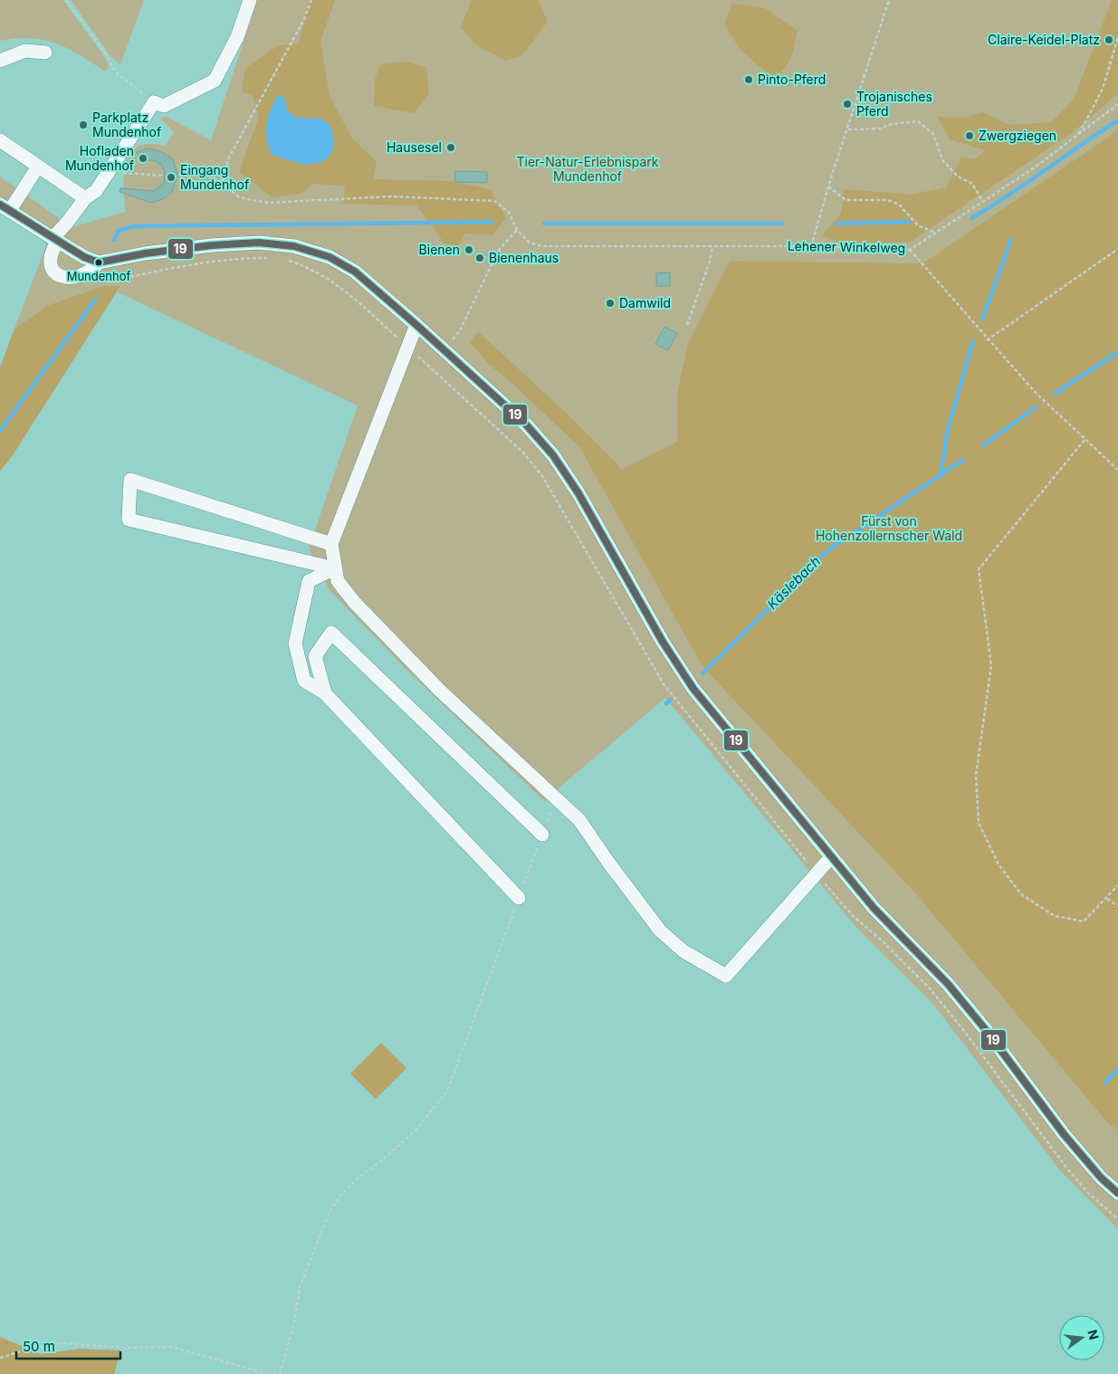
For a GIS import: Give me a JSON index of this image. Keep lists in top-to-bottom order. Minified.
{"streets":{"path":["Lehener Winkelweg"]},"water":["Käslebach"],"parks":["Tier-Natur-Erlebnispark Mundenhof","Fürst von Hohenzollernscher Wald"],"places":["Claire-Keidel-Platz","Pinto-Pferd","Trojanisches Pferd","Parkplatz Mundenhof","Zwergziegen","Hausesel","Hofladen Mundenhof","Eingang Mundenhof","Bienen","Bienenhaus","Mundenhof","Damwild"],"lines":["transit line 19"],"scale_bar":"50 m","north":"right"}
